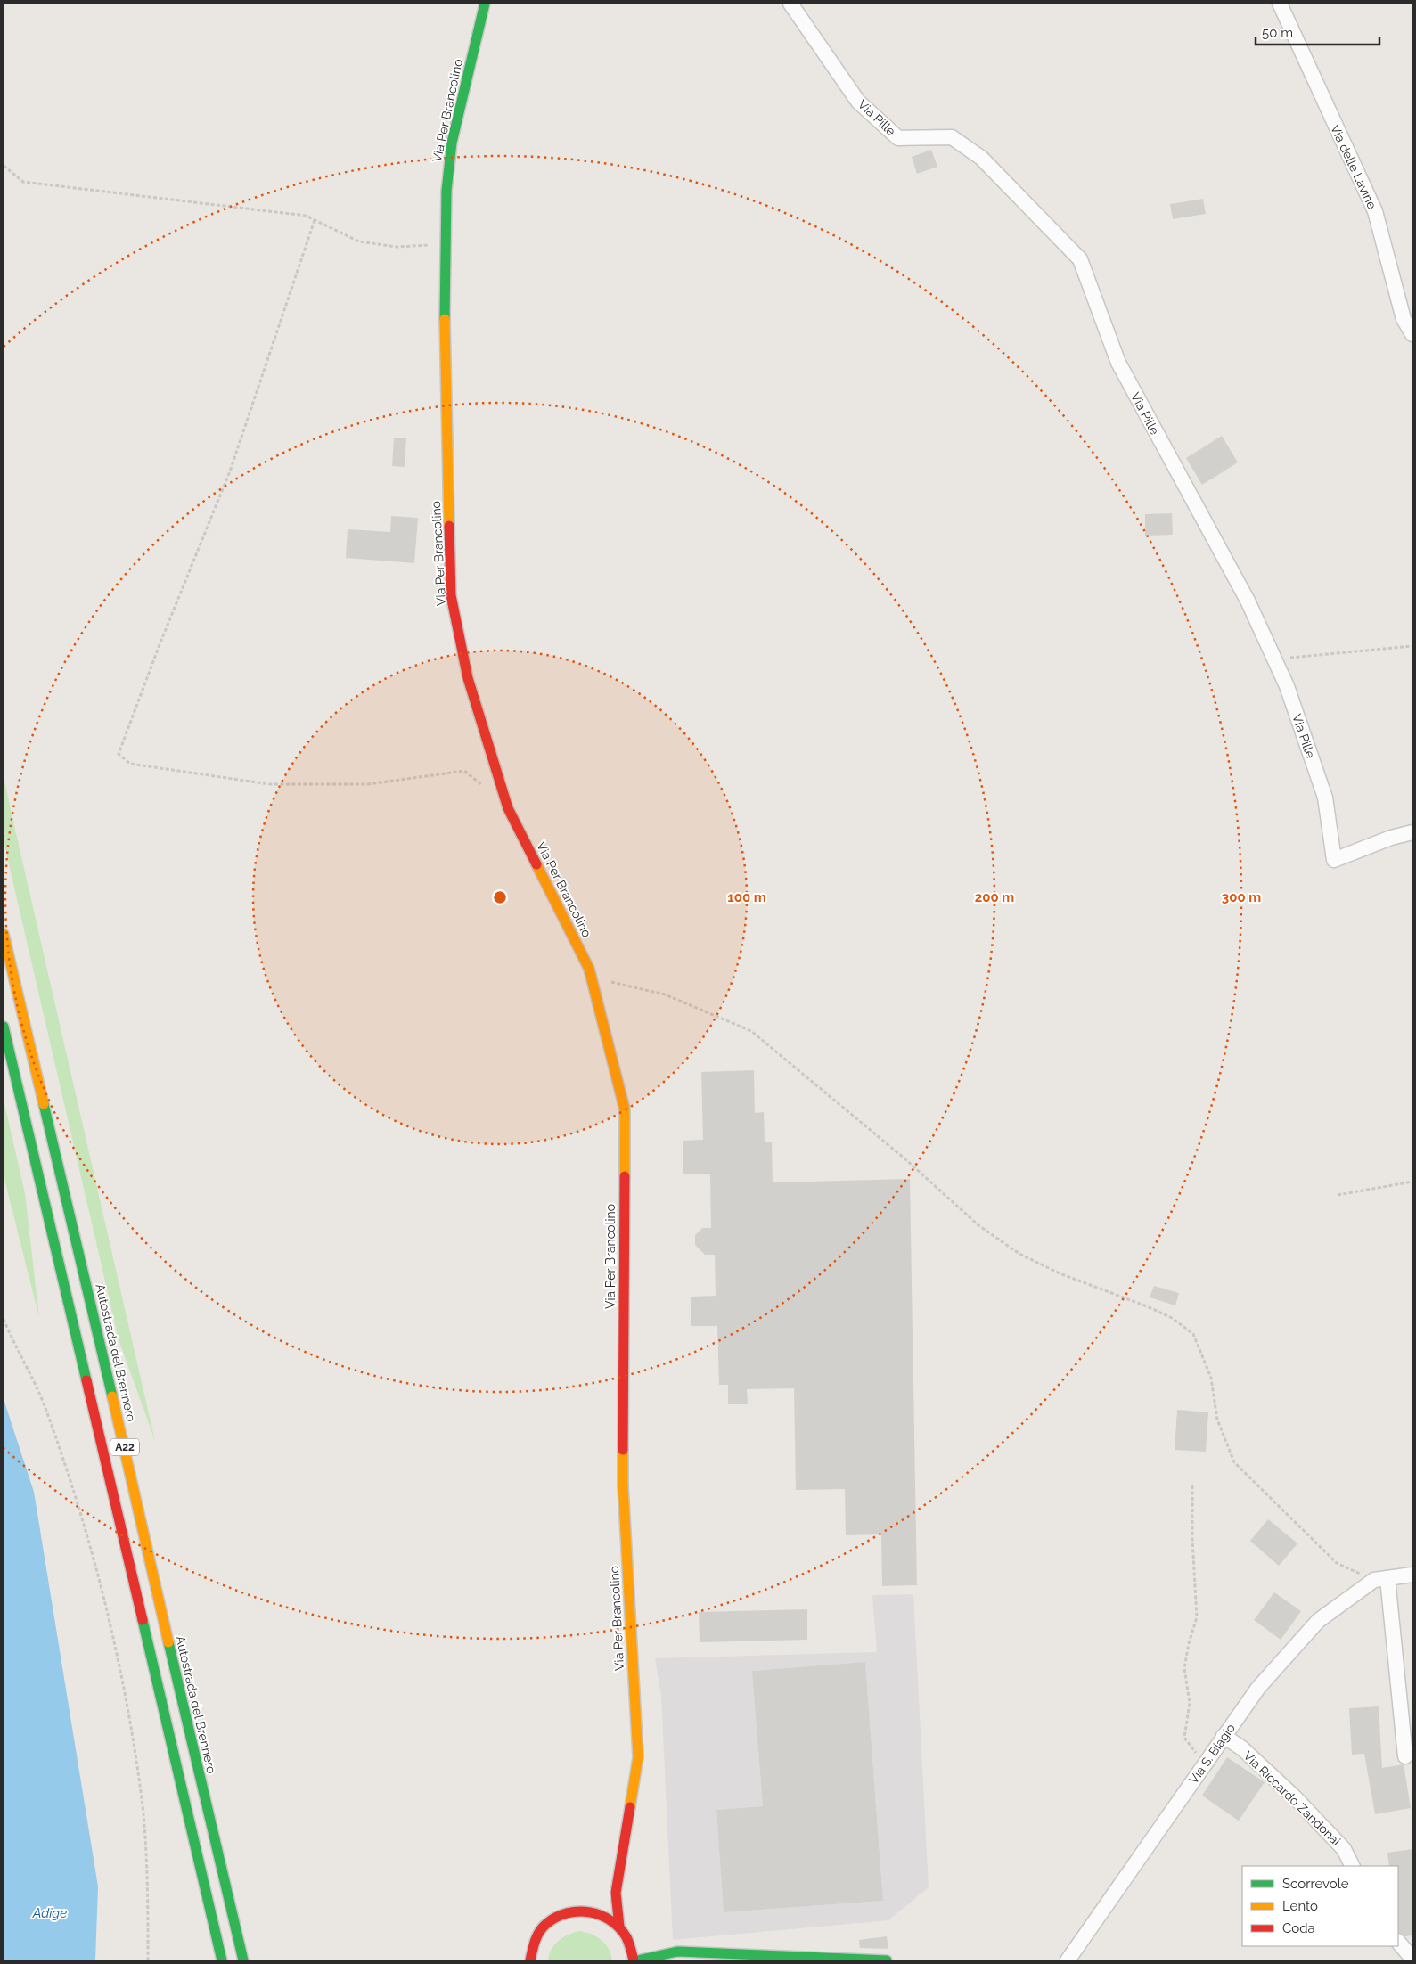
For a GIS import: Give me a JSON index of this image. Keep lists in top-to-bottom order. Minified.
{"streets":{"main road":["Via Per Brancolino","Autostrada del Brennero","A22"],"street":["Via Pille","Via delle Lavine","Via S. Biagio","Via Riccardo Zandonai"]},"crossings":[["Via S. Biagio","Via Riccardo Zandonai"]],"water":["Adige"],"legend":["Scorrevole","Lento","Coda"],"scale_bar":"50 m","rings":["100 m","200 m","300 m"]}
